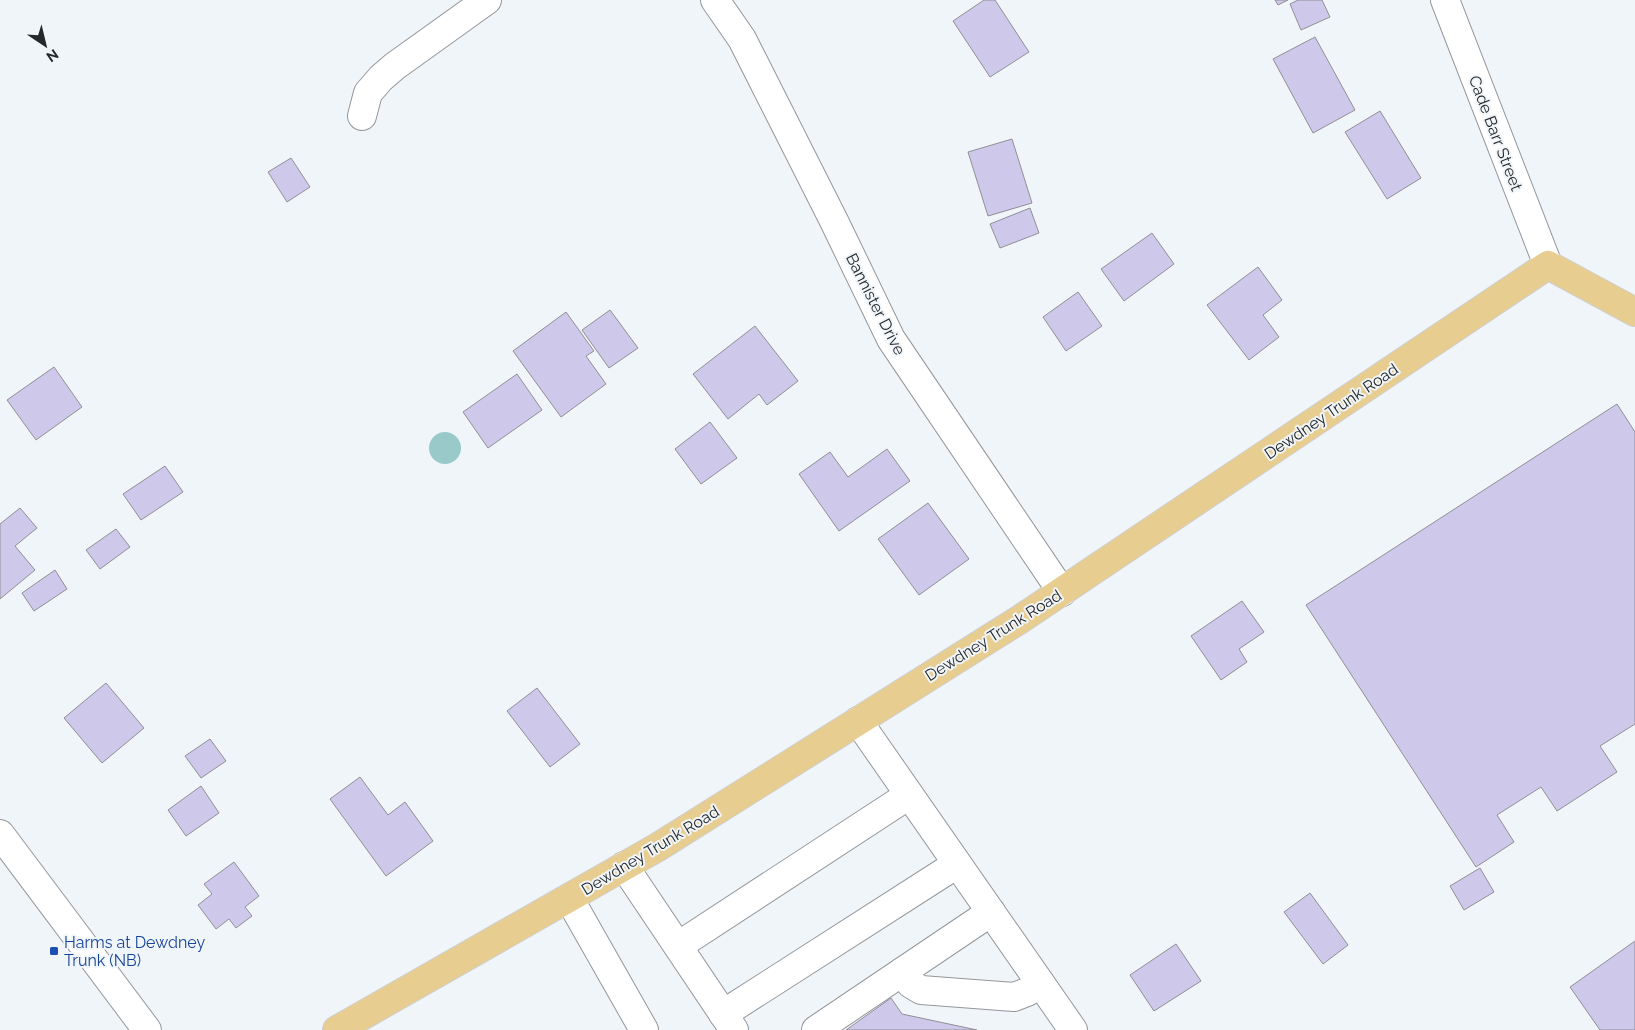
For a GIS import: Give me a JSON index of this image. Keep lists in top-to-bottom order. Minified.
{"streets":{"main road":["Dewdney Trunk Road"],"street":["Cade Barr Street","Bannister Drive"]},"crossings":[["Cade Barr Street","Dewdney Trunk Road"],["Bannister Drive","Dewdney Trunk Road"]],"places":{"transit":["Harms at Dewdney Trunk (NB)"]},"north":"bottom right"}
